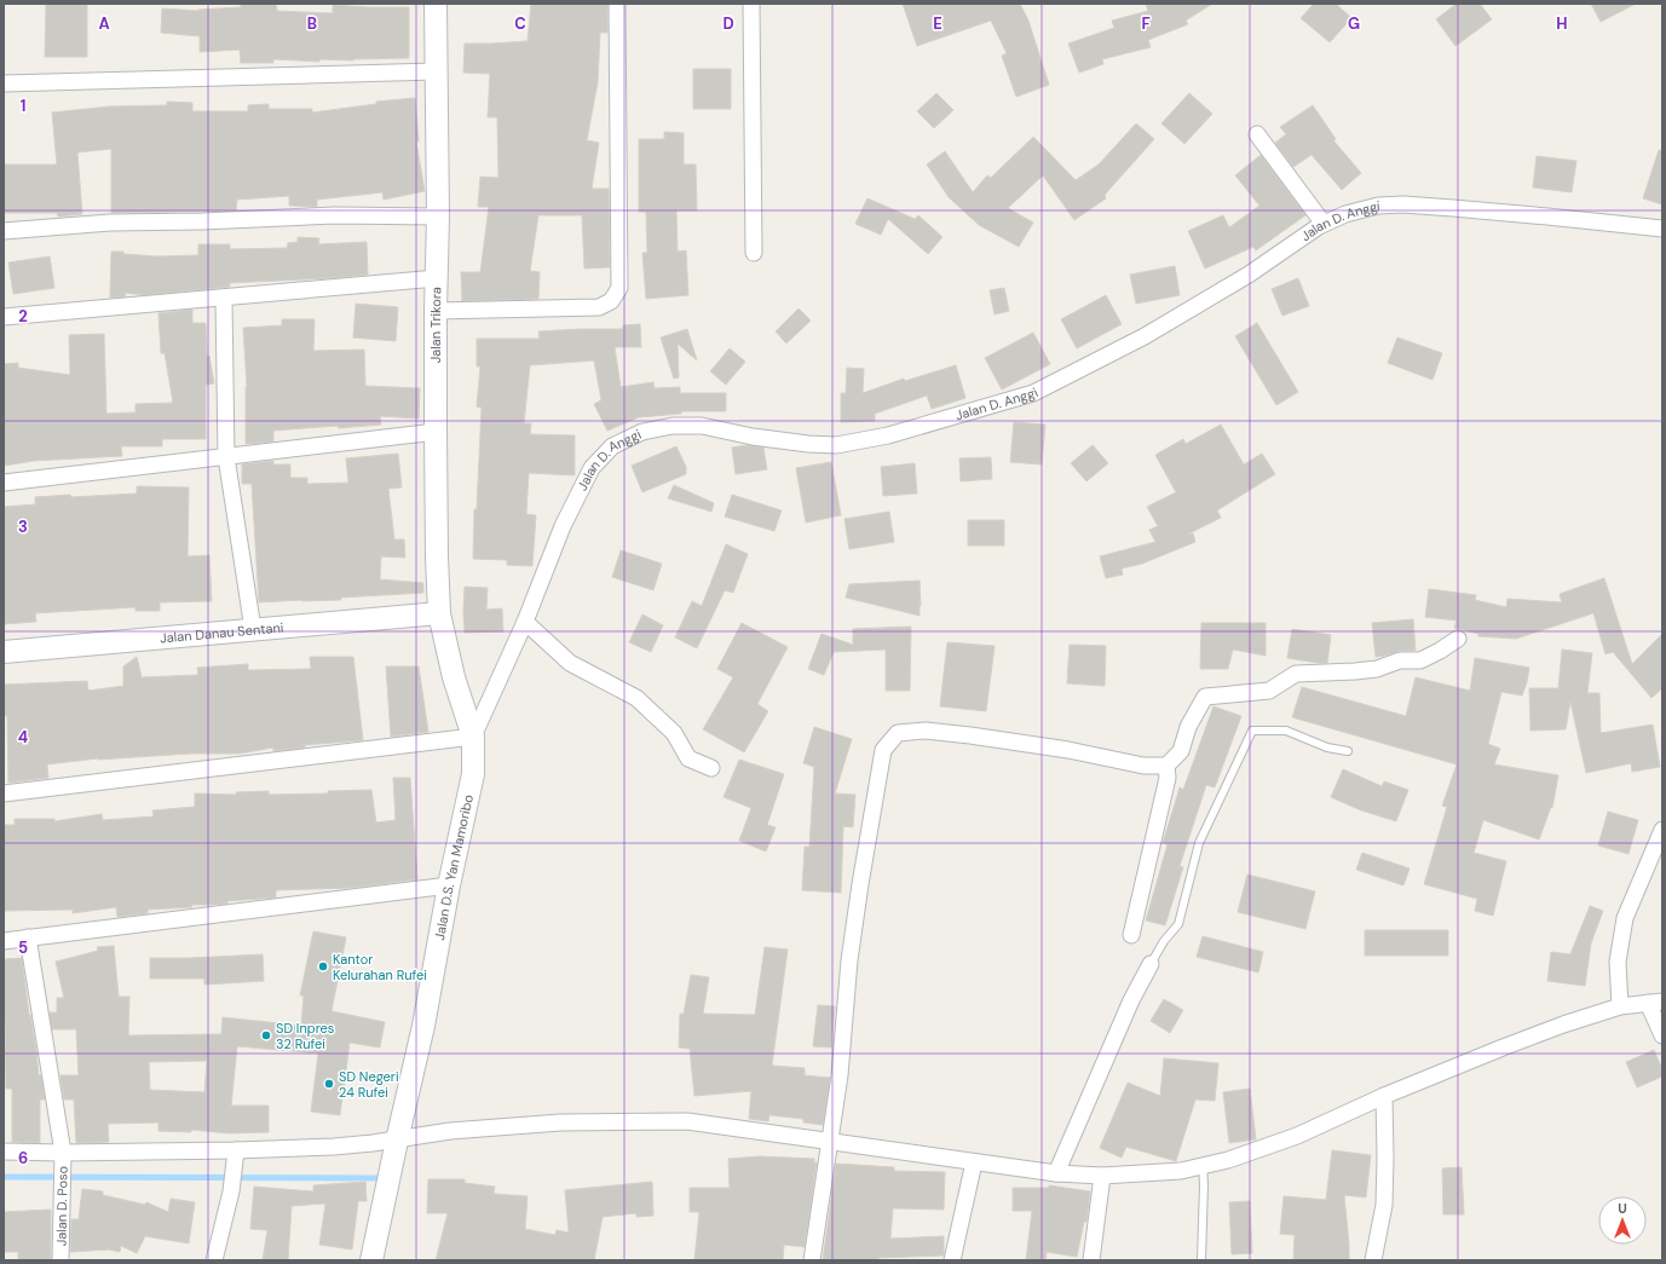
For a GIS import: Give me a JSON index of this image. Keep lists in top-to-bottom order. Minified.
{"streets":{"street":["Jalan D. Anggi","Jalan Trikora","Jalan Danau Sentani","Jalan D.S. Yan Mamoribo","Jalan D. Poso"]},"crossings":[["Jalan D. Anggi","Jalan D.S. Yan Mamoribo"],["Jalan Trikora","Jalan Danau Sentani"],["Jalan Trikora","Jalan D.S. Yan Mamoribo"]],"places":["Kantor Kelurahan Rufei","SD Inpres 32 Rufei","SD Negeri 24 Rufei"],"north":"top","grid":{"columns":["A","B","C","D","E","F","G","H"],"rows":["1","2","3","4","5","6"]}}
